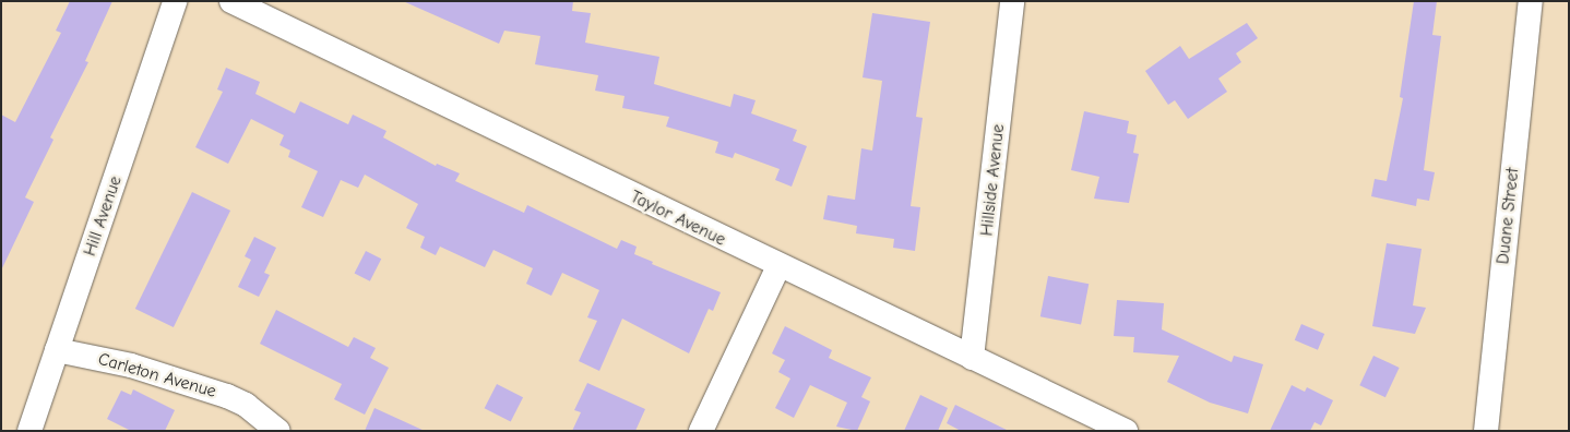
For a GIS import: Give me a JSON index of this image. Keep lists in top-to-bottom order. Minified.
{"streets":{"street":["Hillside Avenue","Hill Avenue","Duane Street","Taylor Avenue","Carleton Avenue"]},"crossings":[["Hillside Avenue","Taylor Avenue"],["Hill Avenue","Carleton Avenue"]]}
